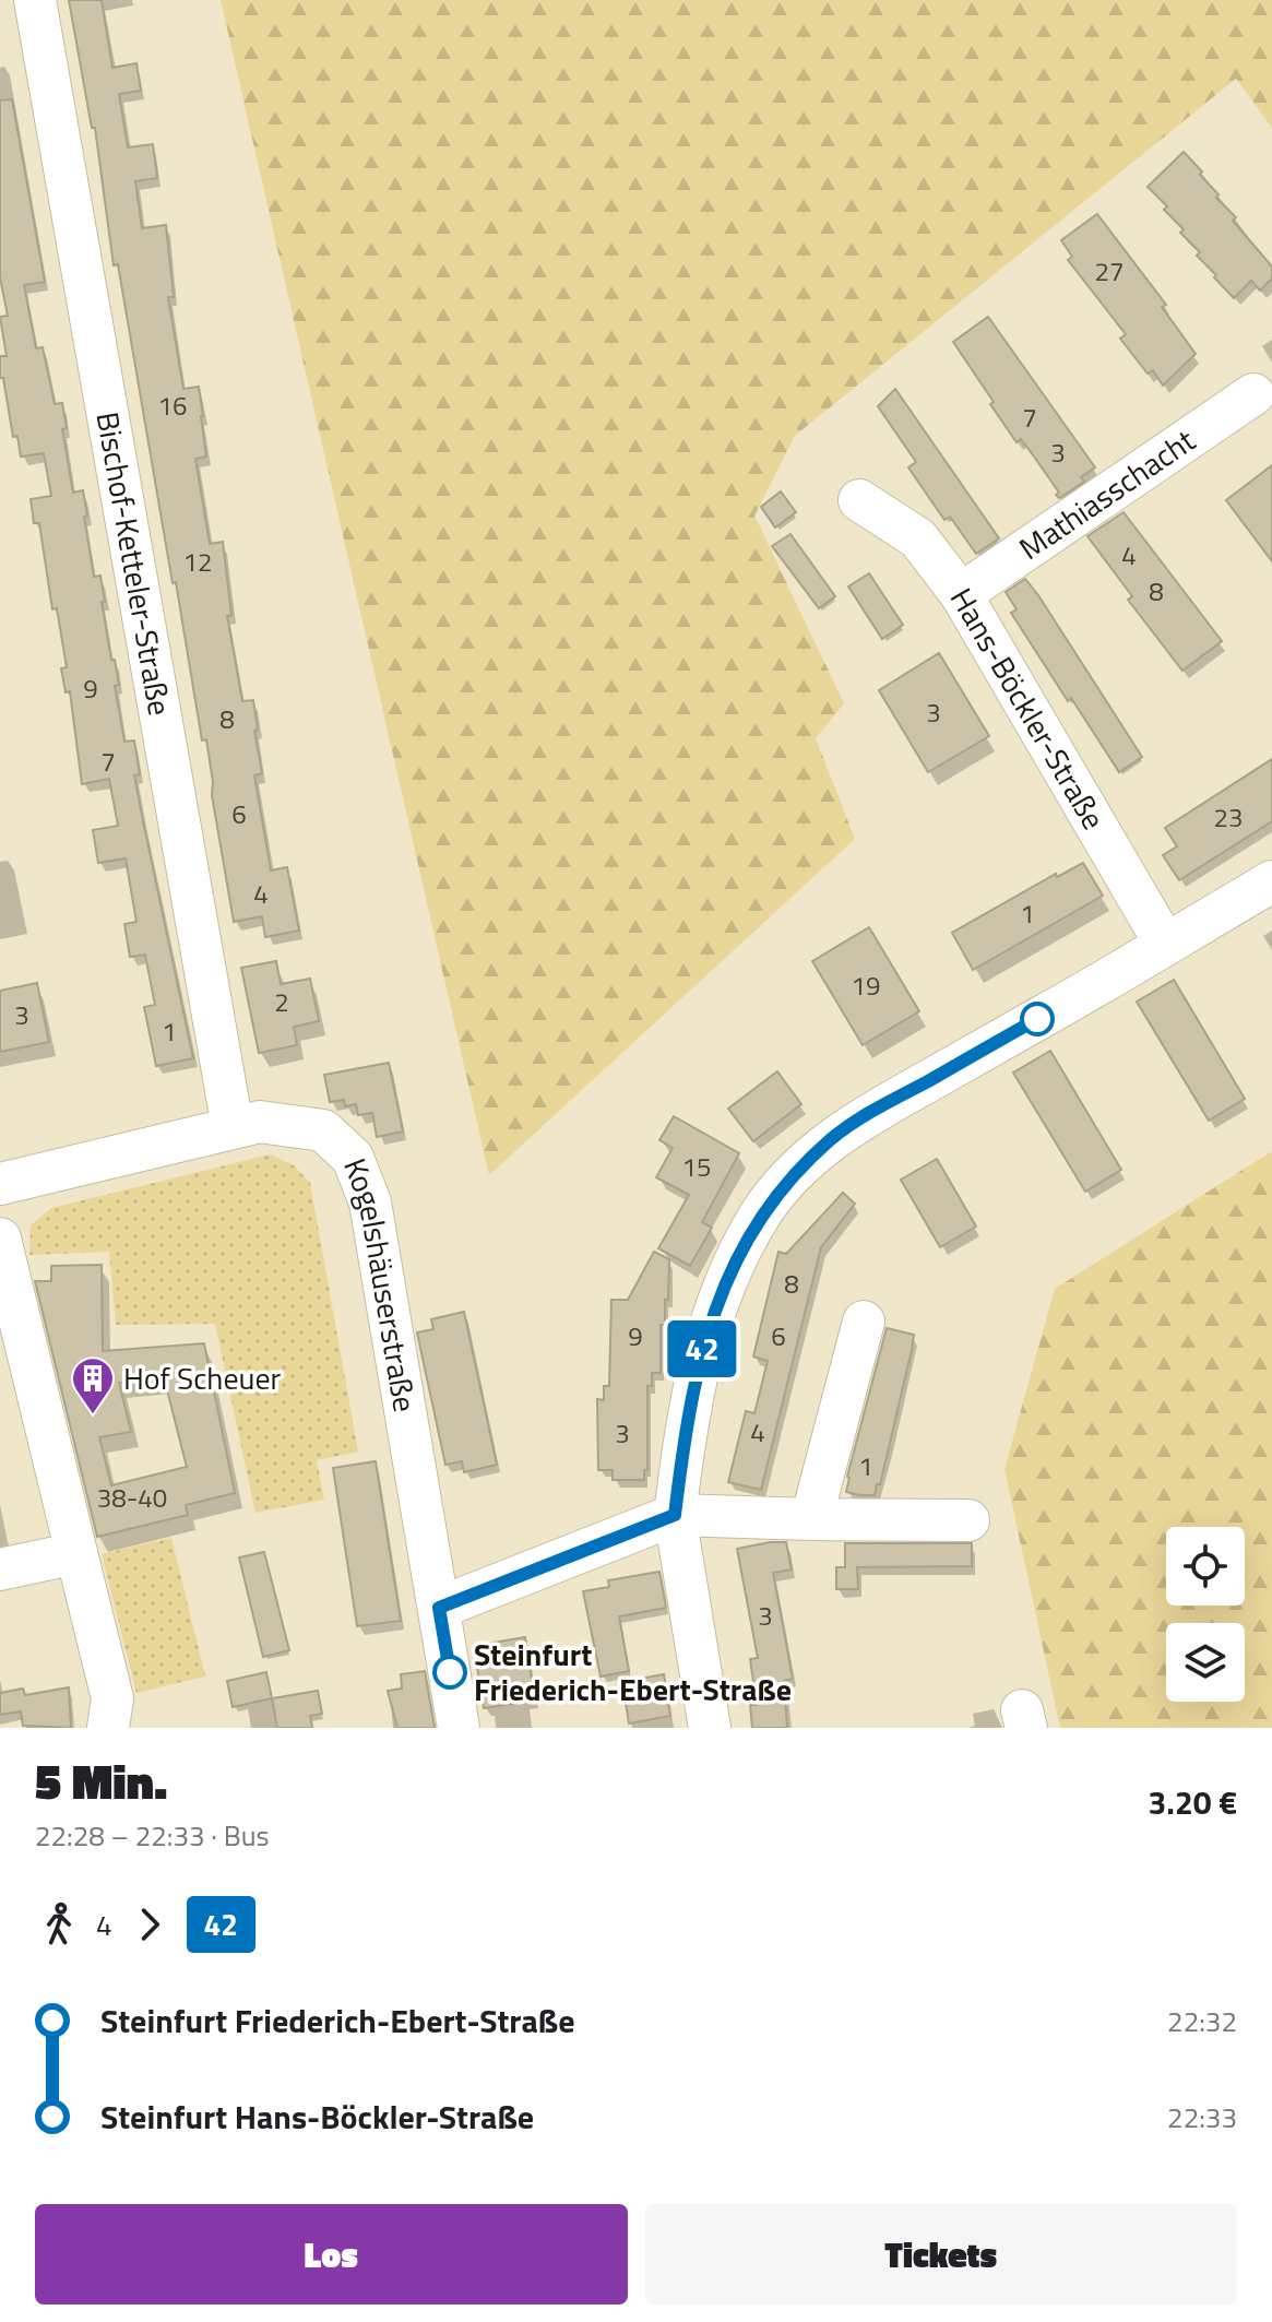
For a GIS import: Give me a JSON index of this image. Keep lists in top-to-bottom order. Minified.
{"streets":{"street":["Mathiasschacht","Bischof-Ketteler-Straße","Hans-Böckler-Straße","Kogelshäuserstraße"]},"crossings":[["Mathiasschacht","Hans-Böckler-Straße"],["Bischof-Ketteler-Straße","Kogelshäuserstraße"]],"places":{"building":["Hof Scheuer"],"other":["Steinfurt Friederich-Ebert-Straße"]},"lines":["bus line 42"],"house_numbers":["27","16","7","3","4","12","8","9","3","8","7","6","23","4","1","19","2","3","1","15","8","9","6","4","3","1","38-40","3"],"page":{"on_map":"42","heading":["5 Min.","22:28 – 22:33 · Bus","3.20 €"],"legs":["4","42"],"list":[{"name":"Steinfurt Friederich-Ebert-Straße","value":"22:32"},{"name":"Steinfurt Hans-Böckler-Straße","value":"22:33"}],"buttons":["Los","Tickets"]}}
